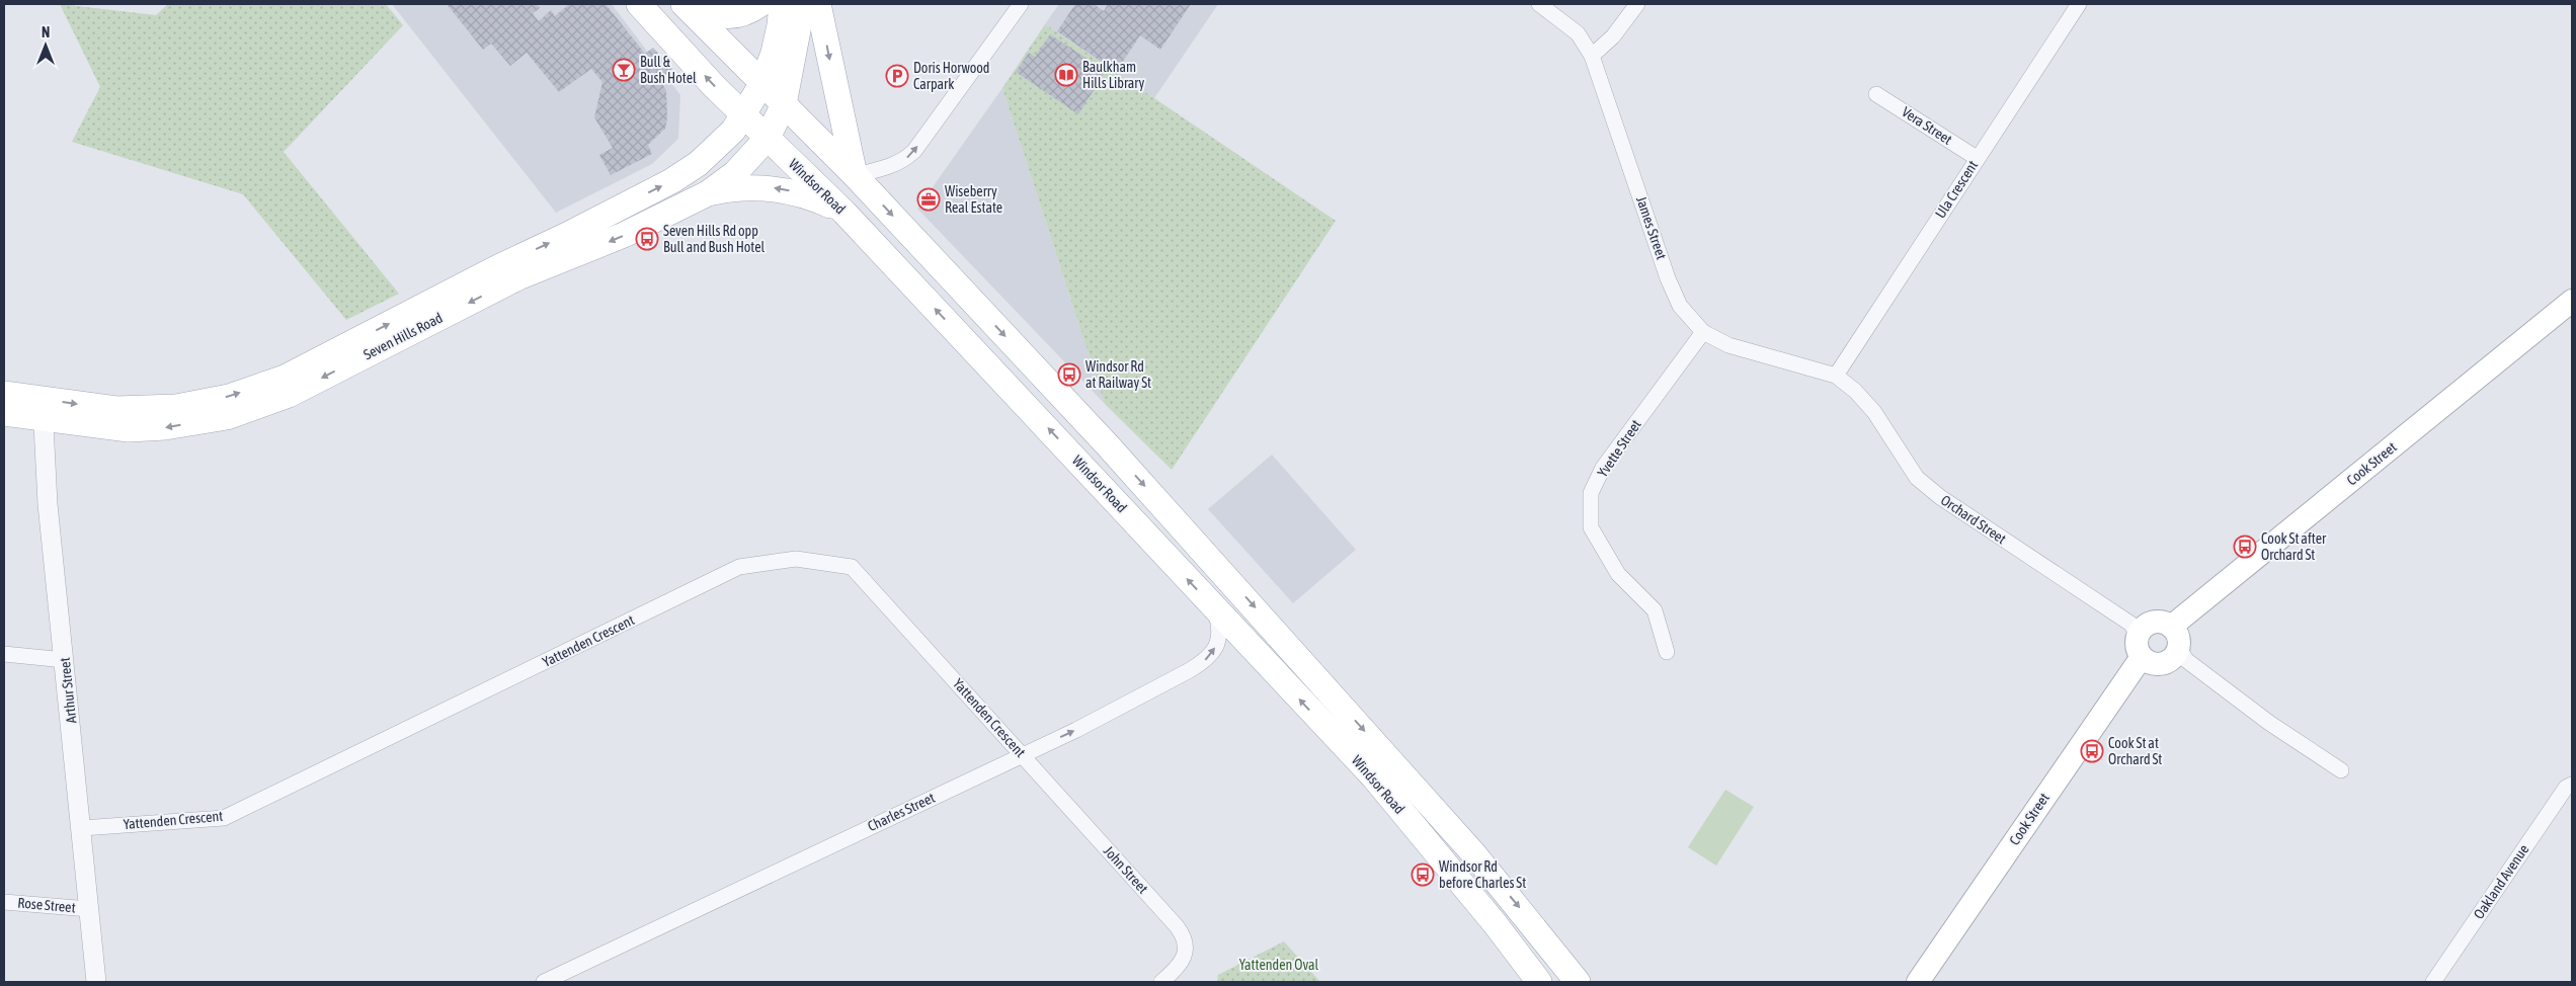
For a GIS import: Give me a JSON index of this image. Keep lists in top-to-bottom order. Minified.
{"streets":{"main road":["Windsor Road","Seven Hills Road","Cook Street"],"street":["Vera Street","Ula Crescent","James Street","Yvette Street","Orchard Street","Yattenden Crescent","Arthur Street","Charles Street","John Street","Oakland Avenue","Rose Street"]},"crossings":[["Vera Street","Ula Crescent"],["Windsor Road","Seven Hills Road"],["Windsor Road","Charles Street"],["Ula Crescent","James Street"],["Ula Crescent","Orchard Street"],["James Street","Yvette Street"],["James Street","Orchard Street"],["Seven Hills Road","Arthur Street"],["Cook Street","Orchard Street"],["Yattenden Crescent","Arthur Street"],["Yattenden Crescent","Charles Street"],["Yattenden Crescent","John Street"],["Arthur Street","Rose Street"],["Charles Street","John Street"]],"parks":["Yattenden Oval"],"places":{"bar":["Bull & Bush Hotel"],"library":["Baulkham Hills Library"],"parking":["Doris Horwood Carpark"],"office":["Wiseberry Real Estate"],"bus stop":["Seven Hills Rd opp Bull and Bush Hotel","Windsor Rd at Railway St","Cook St after Orchard St","Cook St at Orchard St","Windsor Rd before Charles St"]},"north":"top"}
